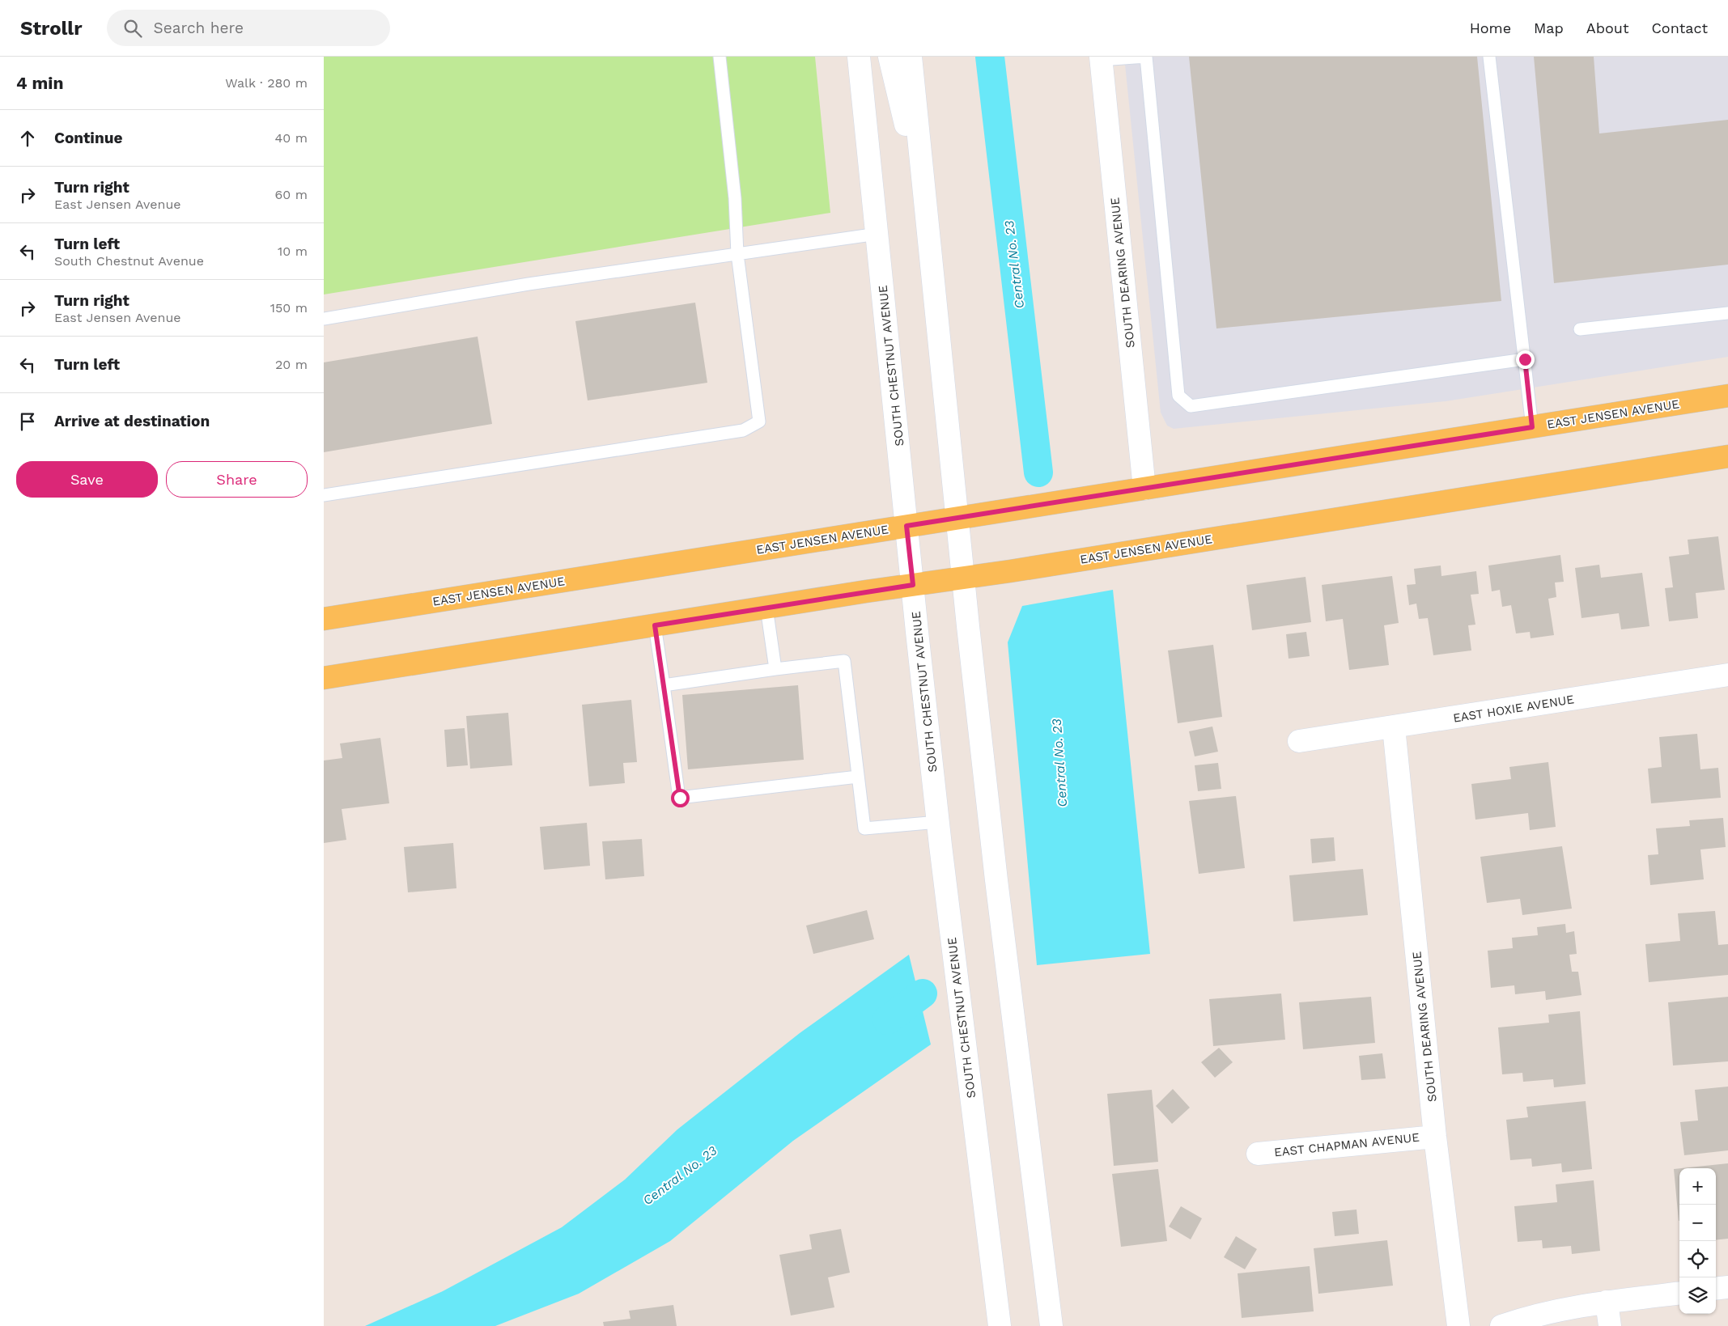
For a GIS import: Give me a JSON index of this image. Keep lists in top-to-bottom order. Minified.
{"streets":{"main road":["SOUTH DEARING AVENUE","SOUTH CHESTNUT AVENUE","EAST JENSEN AVENUE","EAST HOXIE AVENUE","EAST CHAPMAN AVENUE"]},"crossings":[["SOUTH DEARING AVENUE","EAST JENSEN AVENUE"],["SOUTH DEARING AVENUE","EAST HOXIE AVENUE"],["SOUTH DEARING AVENUE","EAST CHAPMAN AVENUE"],["SOUTH CHESTNUT AVENUE","EAST JENSEN AVENUE"]],"water":["Central No. 23"],"page":{"header":"Strollr","search":"Search here","nav":["Home","Map","About","Contact"],"heading":["4 min","Walk · 280 m"],"list":[["Continue","40 m"],["Turn right","East Jensen Avenue","60 m"],["Turn left","South Chestnut Avenue","10 m"],["Turn right","East Jensen Avenue","150 m"],["Turn left","20 m"],"Arrive at destination"],"buttons":["Save","Share"],"map_buttons":["+","−"]}}
